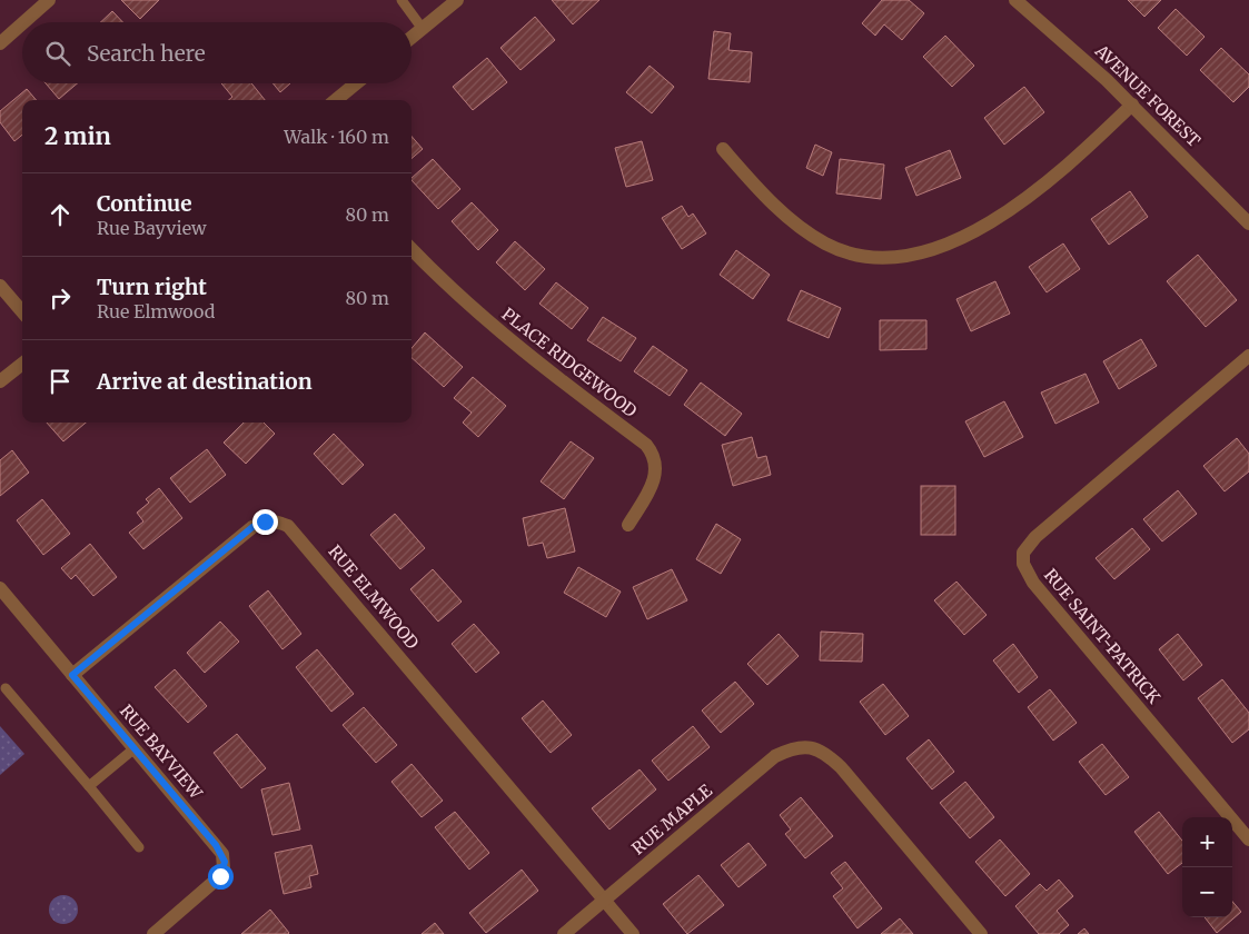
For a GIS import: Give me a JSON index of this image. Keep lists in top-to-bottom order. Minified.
{"streets":{"street":["AVENUE FOREST","PLACE RIDGEWOOD","RUE ELMWOOD","RUE SAINT-PATRICK","RUE BAYVIEW","RUE MAPLE"]},"crossings":[["RUE ELMWOOD","RUE BAYVIEW"],["RUE ELMWOOD","RUE MAPLE"]],"page":{"search":"Search here","heading":["2 min","Walk · 160 m"],"list":[["Continue","Rue Bayview","80 m"],["Turn right","Rue Elmwood","80 m"],"Arrive at destination"],"map_buttons":["+","−"]}}
